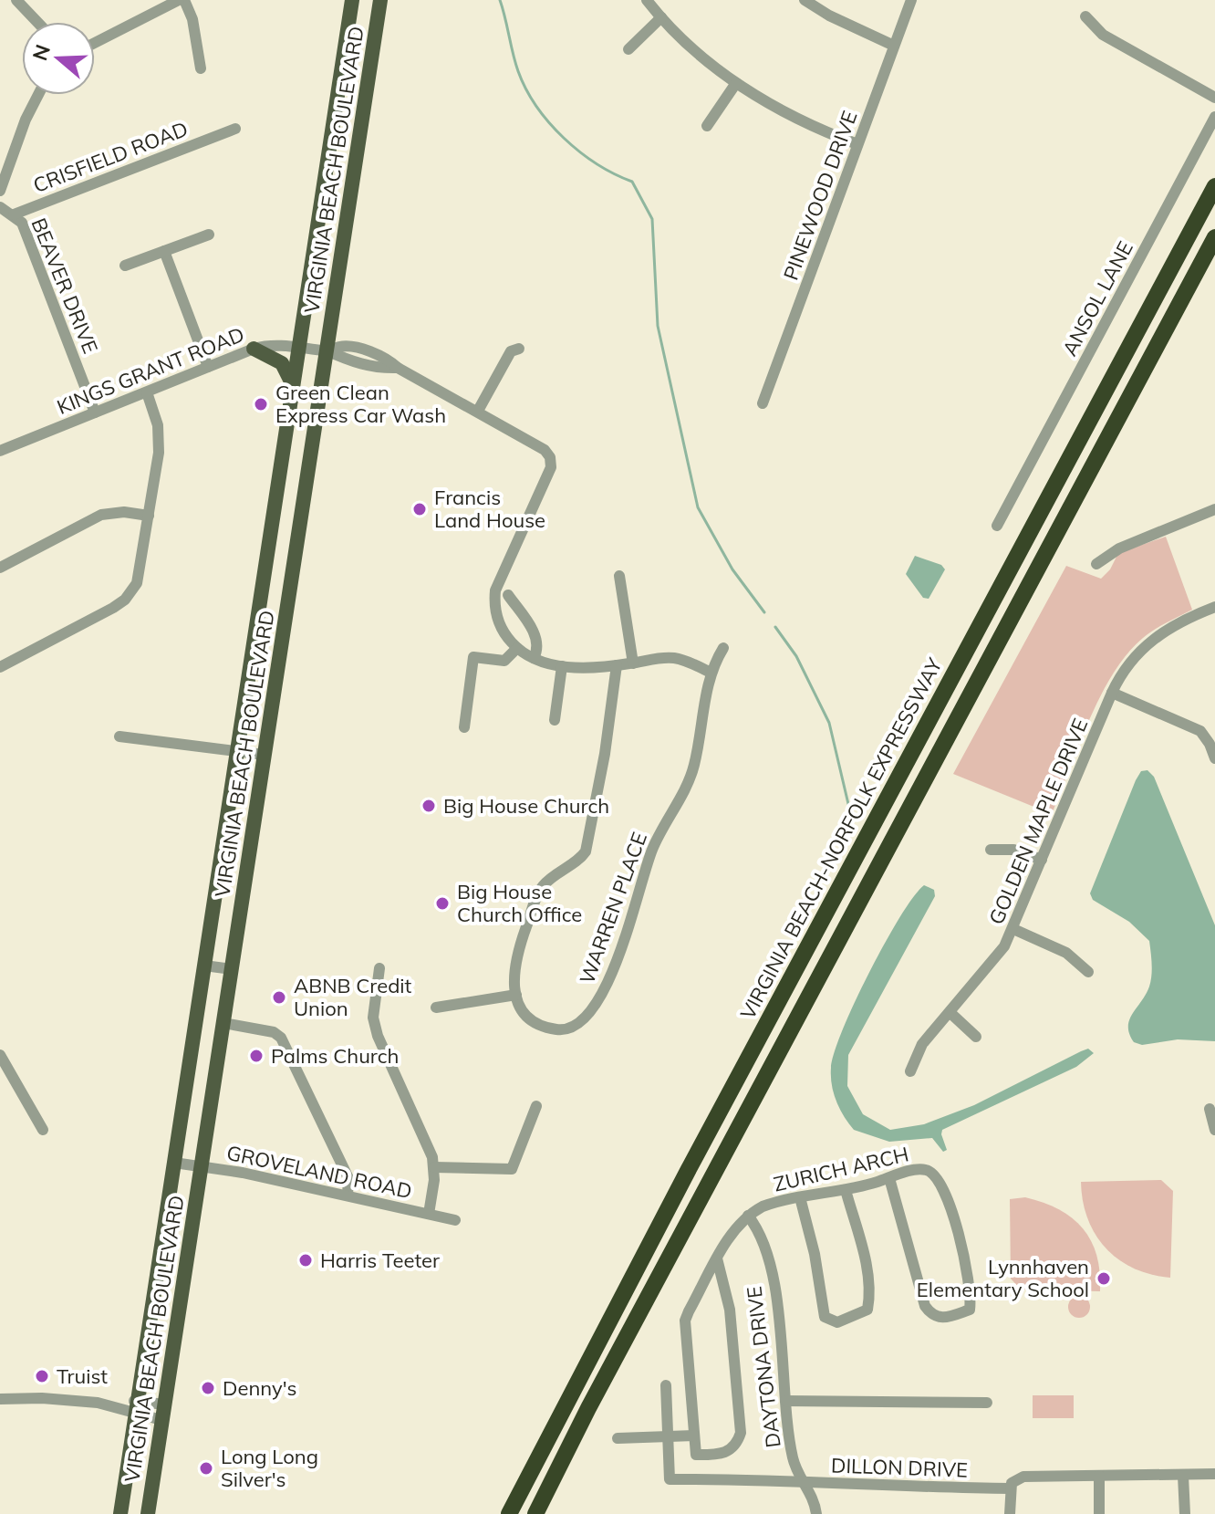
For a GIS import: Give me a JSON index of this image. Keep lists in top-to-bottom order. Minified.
{"streets":{"highway":["VIRGINIA BEACH-NORFOLK EXPRESSWAY"],"main road":["VIRGINIA BEACH BOULEVARD"],"street":["CRISFIELD ROAD","PINEWOOD DRIVE","BEAVER DRIVE","ANSOL LANE","KINGS GRANT ROAD","GOLDEN MAPLE DRIVE","WARREN PLACE","ZURICH ARCH","GROVELAND ROAD","DAYTONA DRIVE","DILLON DRIVE"]},"crossings":[["CRISFIELD ROAD","BEAVER DRIVE"],["VIRGINIA BEACH BOULEVARD","KINGS GRANT ROAD"],["VIRGINIA BEACH BOULEVARD","GROVELAND ROAD"],["BEAVER DRIVE","KINGS GRANT ROAD"],["ZURICH ARCH","DAYTONA DRIVE"],["DAYTONA DRIVE","DILLON DRIVE"]],"places":["Green Clean Express Car Wash","Francis Land House","Big House Church","Big House Church Office","ABNB Credit Union","Palms Church","Harris Teeter","Lynnhaven Elementary School","Truist","Denny's","Long Long Silver's"],"north":"left"}
